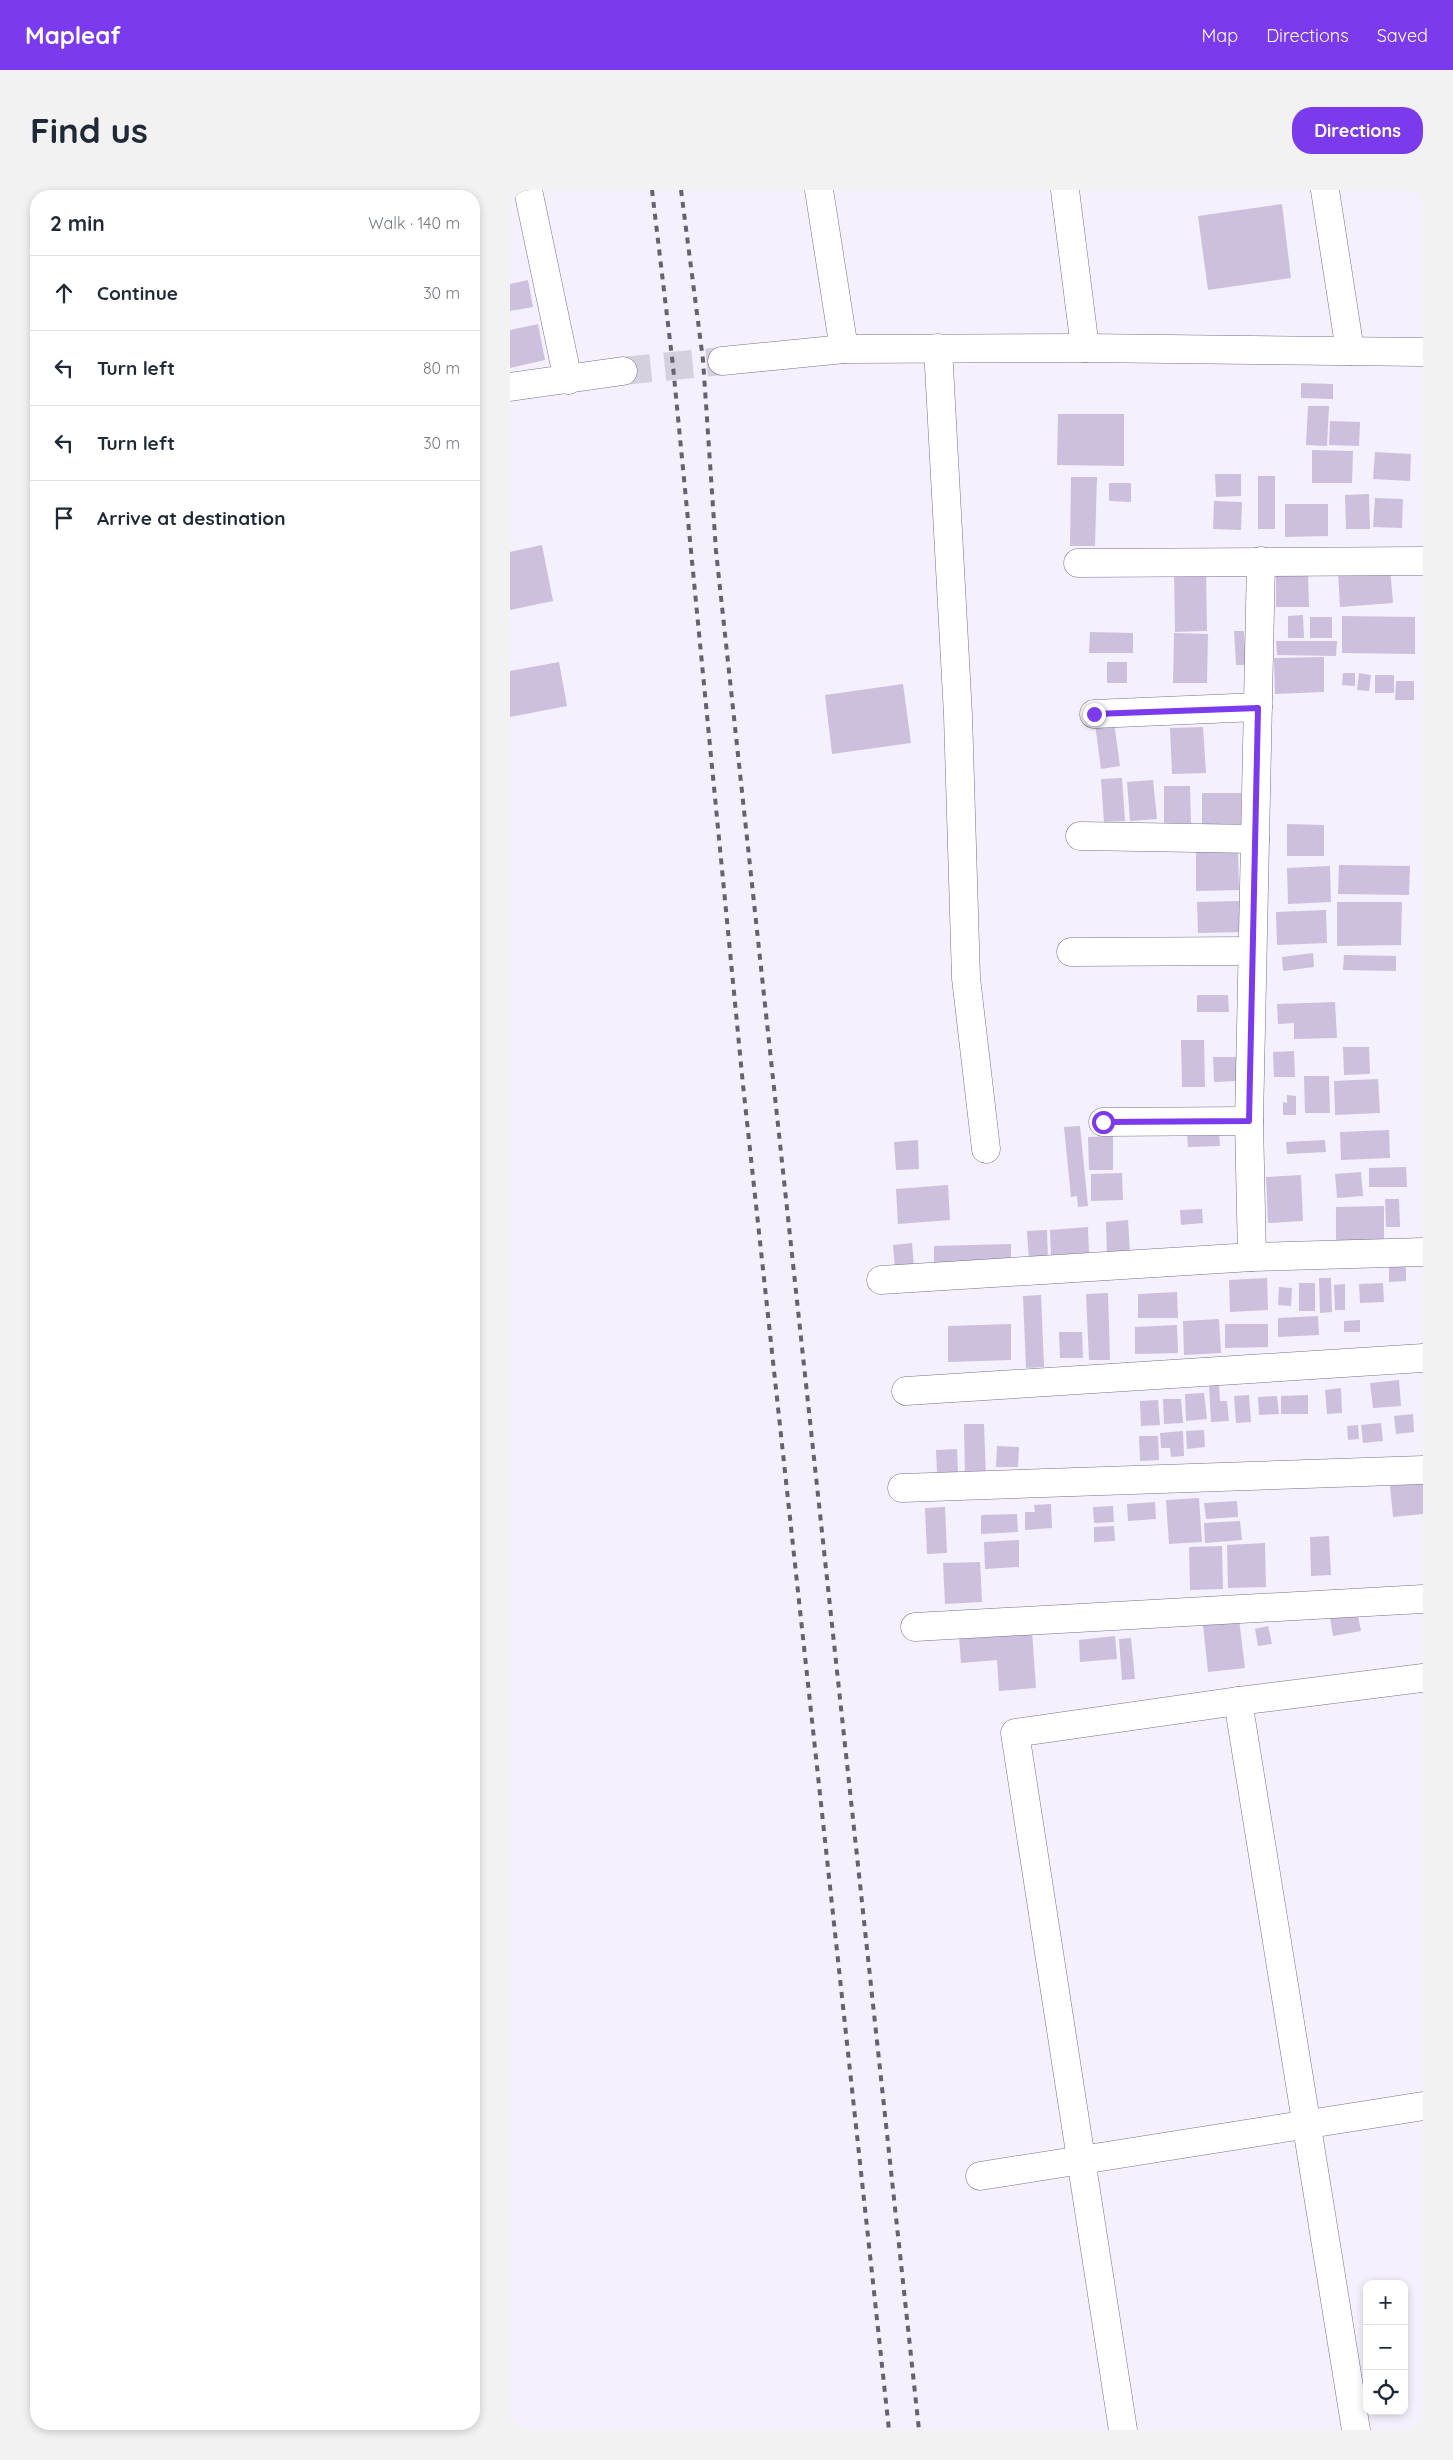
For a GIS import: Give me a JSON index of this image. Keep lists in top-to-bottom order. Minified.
{"page":{"header":"Mapleaf","nav":["Map","Directions","Saved"],"buttons":"Directions","title":"Find us","heading":["2 min","Walk · 140 m"],"list":[["Continue","30 m"],["Turn left","80 m"],["Turn left","30 m"],"Arrive at destination"],"map_buttons":["+","−"]}}
